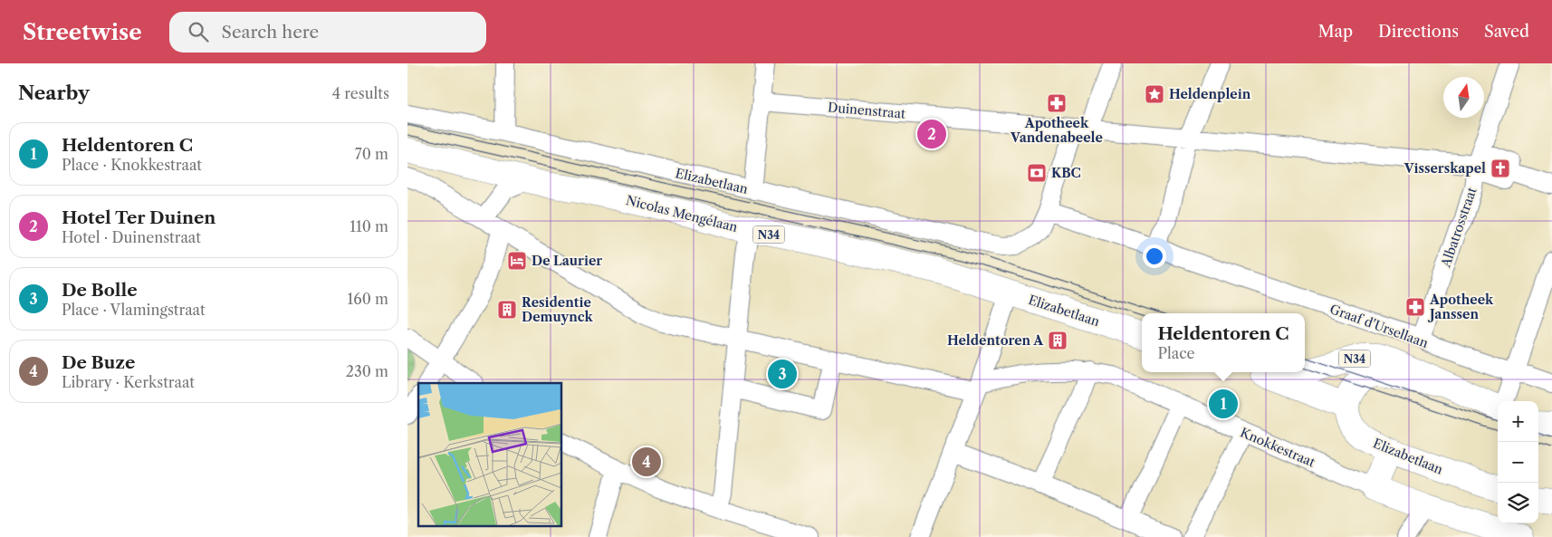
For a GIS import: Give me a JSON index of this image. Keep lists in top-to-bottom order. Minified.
{"streets":{"main road":["Elizabetlaan","Nicolas Mengélaan","N34","Knokkestraat"],"street":["Duinenstraat","Albatrosstraat","Graaf d'Ursellaan"]},"crossings":[["Elizabetlaan","Nicolas Mengélaan"],["Elizabetlaan","N34"],["Albatrosstraat","Graaf d'Ursellaan"]],"places":{"place":["Heldenplein"],"pharmacy":["Apotheek Vandenabeele","Apotheek Janssen"],"church":["Visserskapel"],"bank":["KBC"],"hotel":["De Laurier"],"building":["Residentie Demuynck","Heldentoren A"]},"north":"top","page":{"header":"Streetwise","search":"Search here","nav":["Map","Directions","Saved"],"heading":["Nearby","4 results"],"pins":["2","3","1","4"],"list":[{"mark":"1","name":"Heldentoren C","note":"Place · Knokkestraat","value":"70 m"},{"mark":"2","name":"Hotel Ter Duinen","note":"Hotel · Duinenstraat","value":"110 m"},{"mark":"3","name":"De Bolle","note":"Place · Vlamingstraat","value":"160 m"},{"mark":"4","name":"De Buze","note":"Library · Kerkstraat","value":"230 m"}],"popup":["Heldentoren C","Place"],"map_buttons":["+","−"]}}
